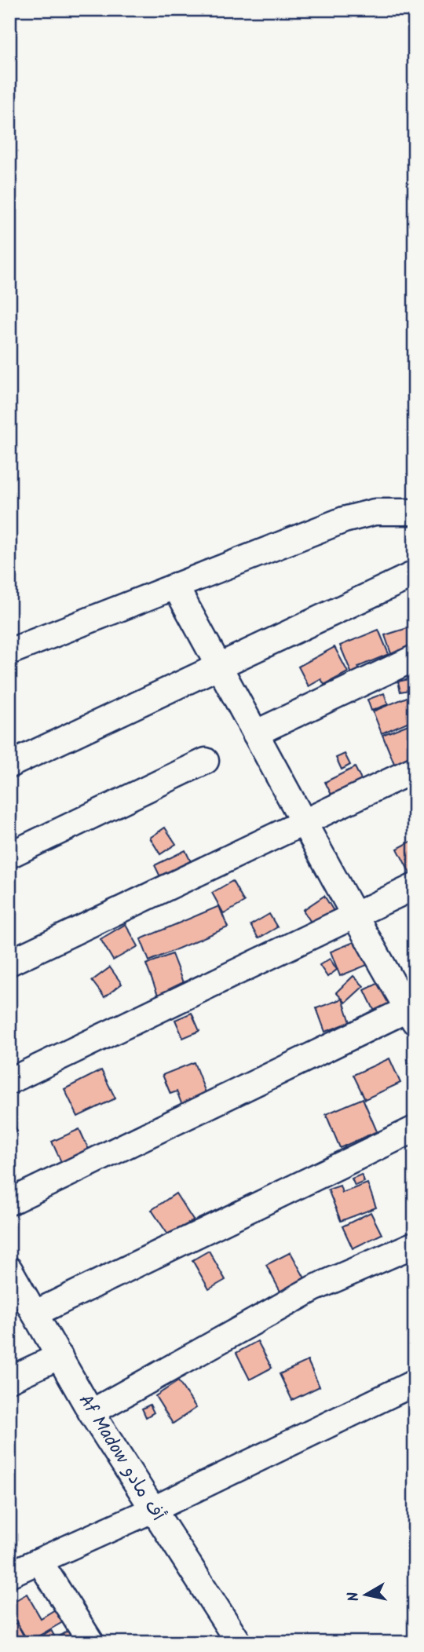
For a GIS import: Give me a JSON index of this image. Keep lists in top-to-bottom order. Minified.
{"streets":{"street":["Af Madow أف مادو"]},"north":"left"}
